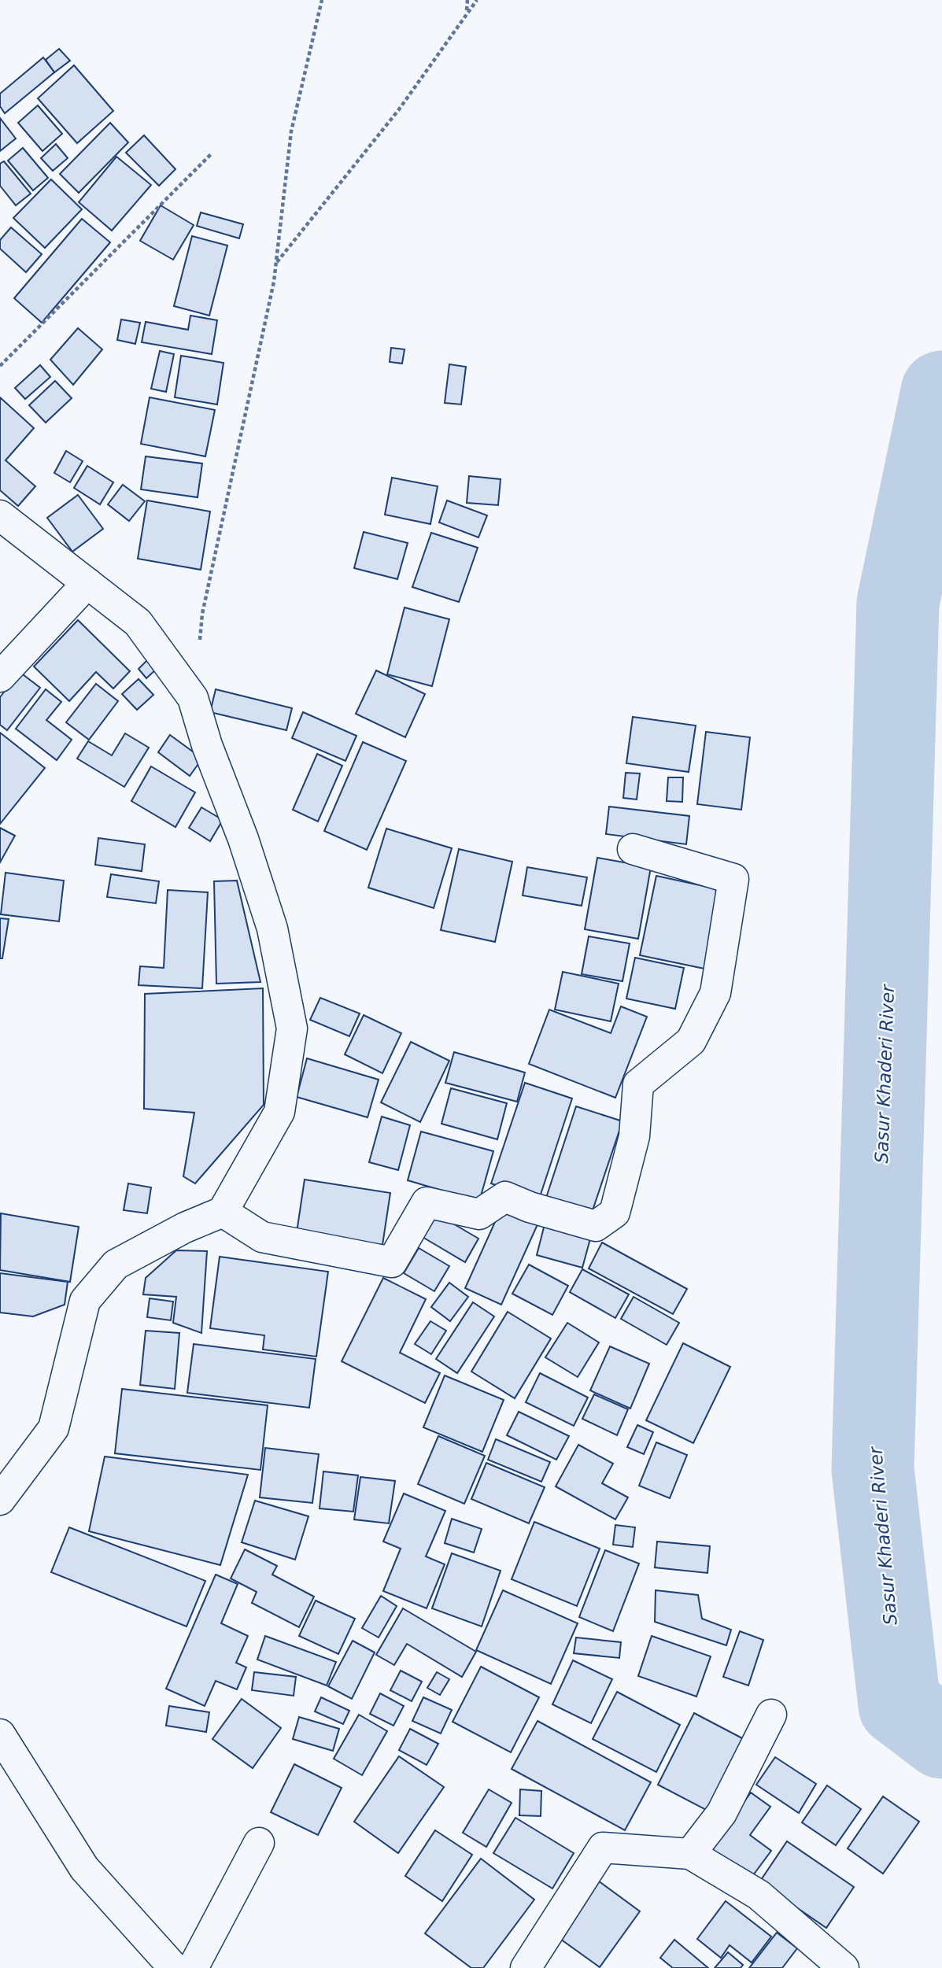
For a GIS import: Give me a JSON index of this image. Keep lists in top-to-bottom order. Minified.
{"water":["Sasur Khaderi River"]}
